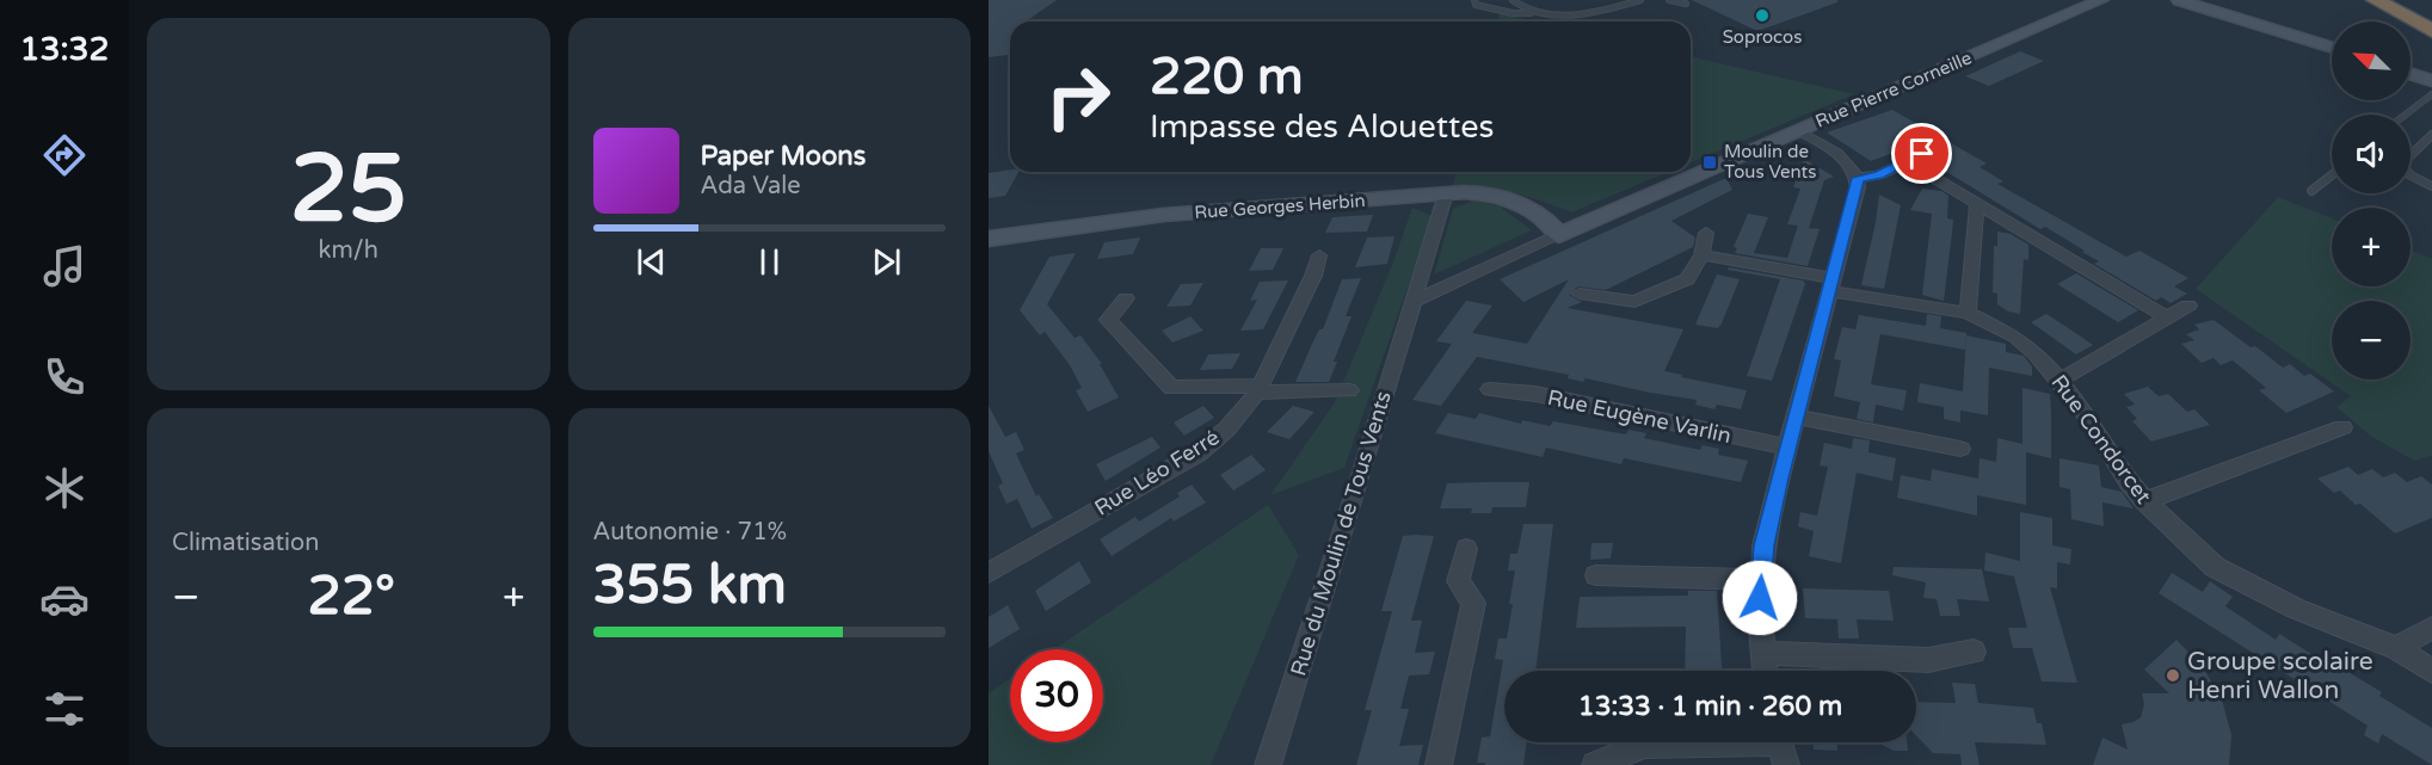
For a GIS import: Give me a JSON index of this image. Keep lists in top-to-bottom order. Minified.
{"streets":{"street":["Rue Pierre Corneille","Rue Georges Herbin","Rue Eugène Varlin","Rue Condorcet","Rue Léo Ferré","Rue du Moulin de Tous Vents"]},"crossings":[["Rue Pierre Corneille","Rue Georges Herbin"],["Rue Pierre Corneille","Rue du Moulin de Tous Vents"],["Rue Georges Herbin","Rue du Moulin de Tous Vents"]],"places":{"other":["Soprocos","Groupe scolaire Henri Wallon"],"transit":["Moulin de Tous Vents"]},"north":"top left","page":{"tabs":"13:32","tile":[["25","km/h"],"Climatisation",["Autonomie · 71%","355 km"]],"map_buttons":["+","−"],"turn":["220 m","Impasse des Alouettes"],"song":["Paper Moons","Ada Vale"],"heat":["−","22°","+"],"limit":"30","trip":"13:33 · 1 min · 260 m"}}
